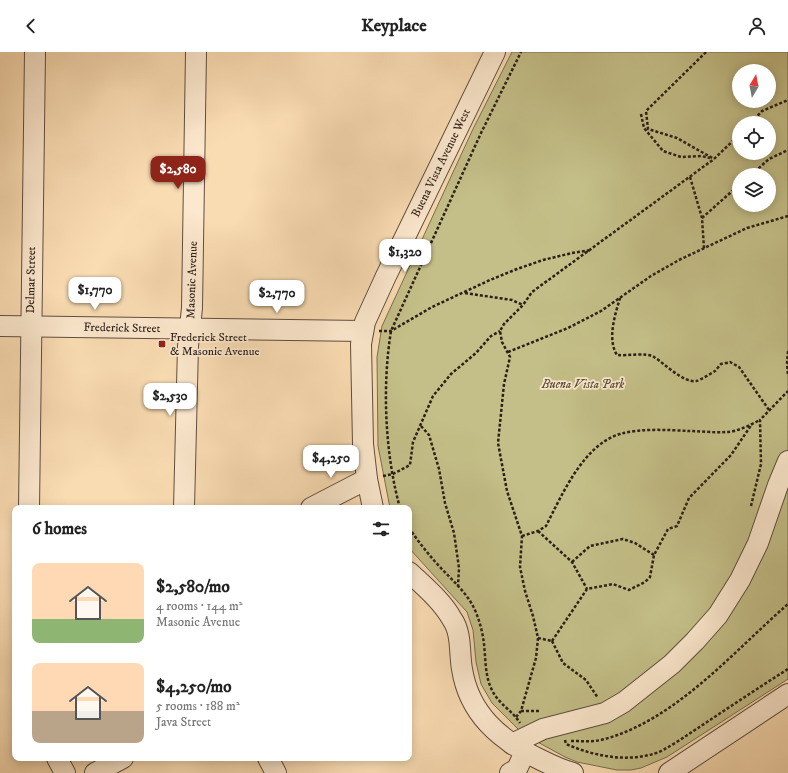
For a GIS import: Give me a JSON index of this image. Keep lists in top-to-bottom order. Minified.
{"streets":{"street":["Buena Vista Avenue West","Delmar Street","Masonic Avenue","Frederick Street"]},"crossings":[["Buena Vista Avenue West","Frederick Street"],["Delmar Street","Frederick Street"],["Masonic Avenue","Frederick Street"]],"parks":["Buena Vista Park"],"places":{"transit":["Frederick Street & Masonic Avenue"]},"north":"top","page":{"header":"Keyplace","price":["$2,580","$1,320","$1,770","$2,770","$2,530","$4,250"],"heading":"6 homes","list":[{"name":"$2,580/mo","note":"4 rooms · 144 m² · Masonic Avenue"},{"name":"$4,250/mo","note":"5 rooms · 188 m² · Java Street"}]}}
